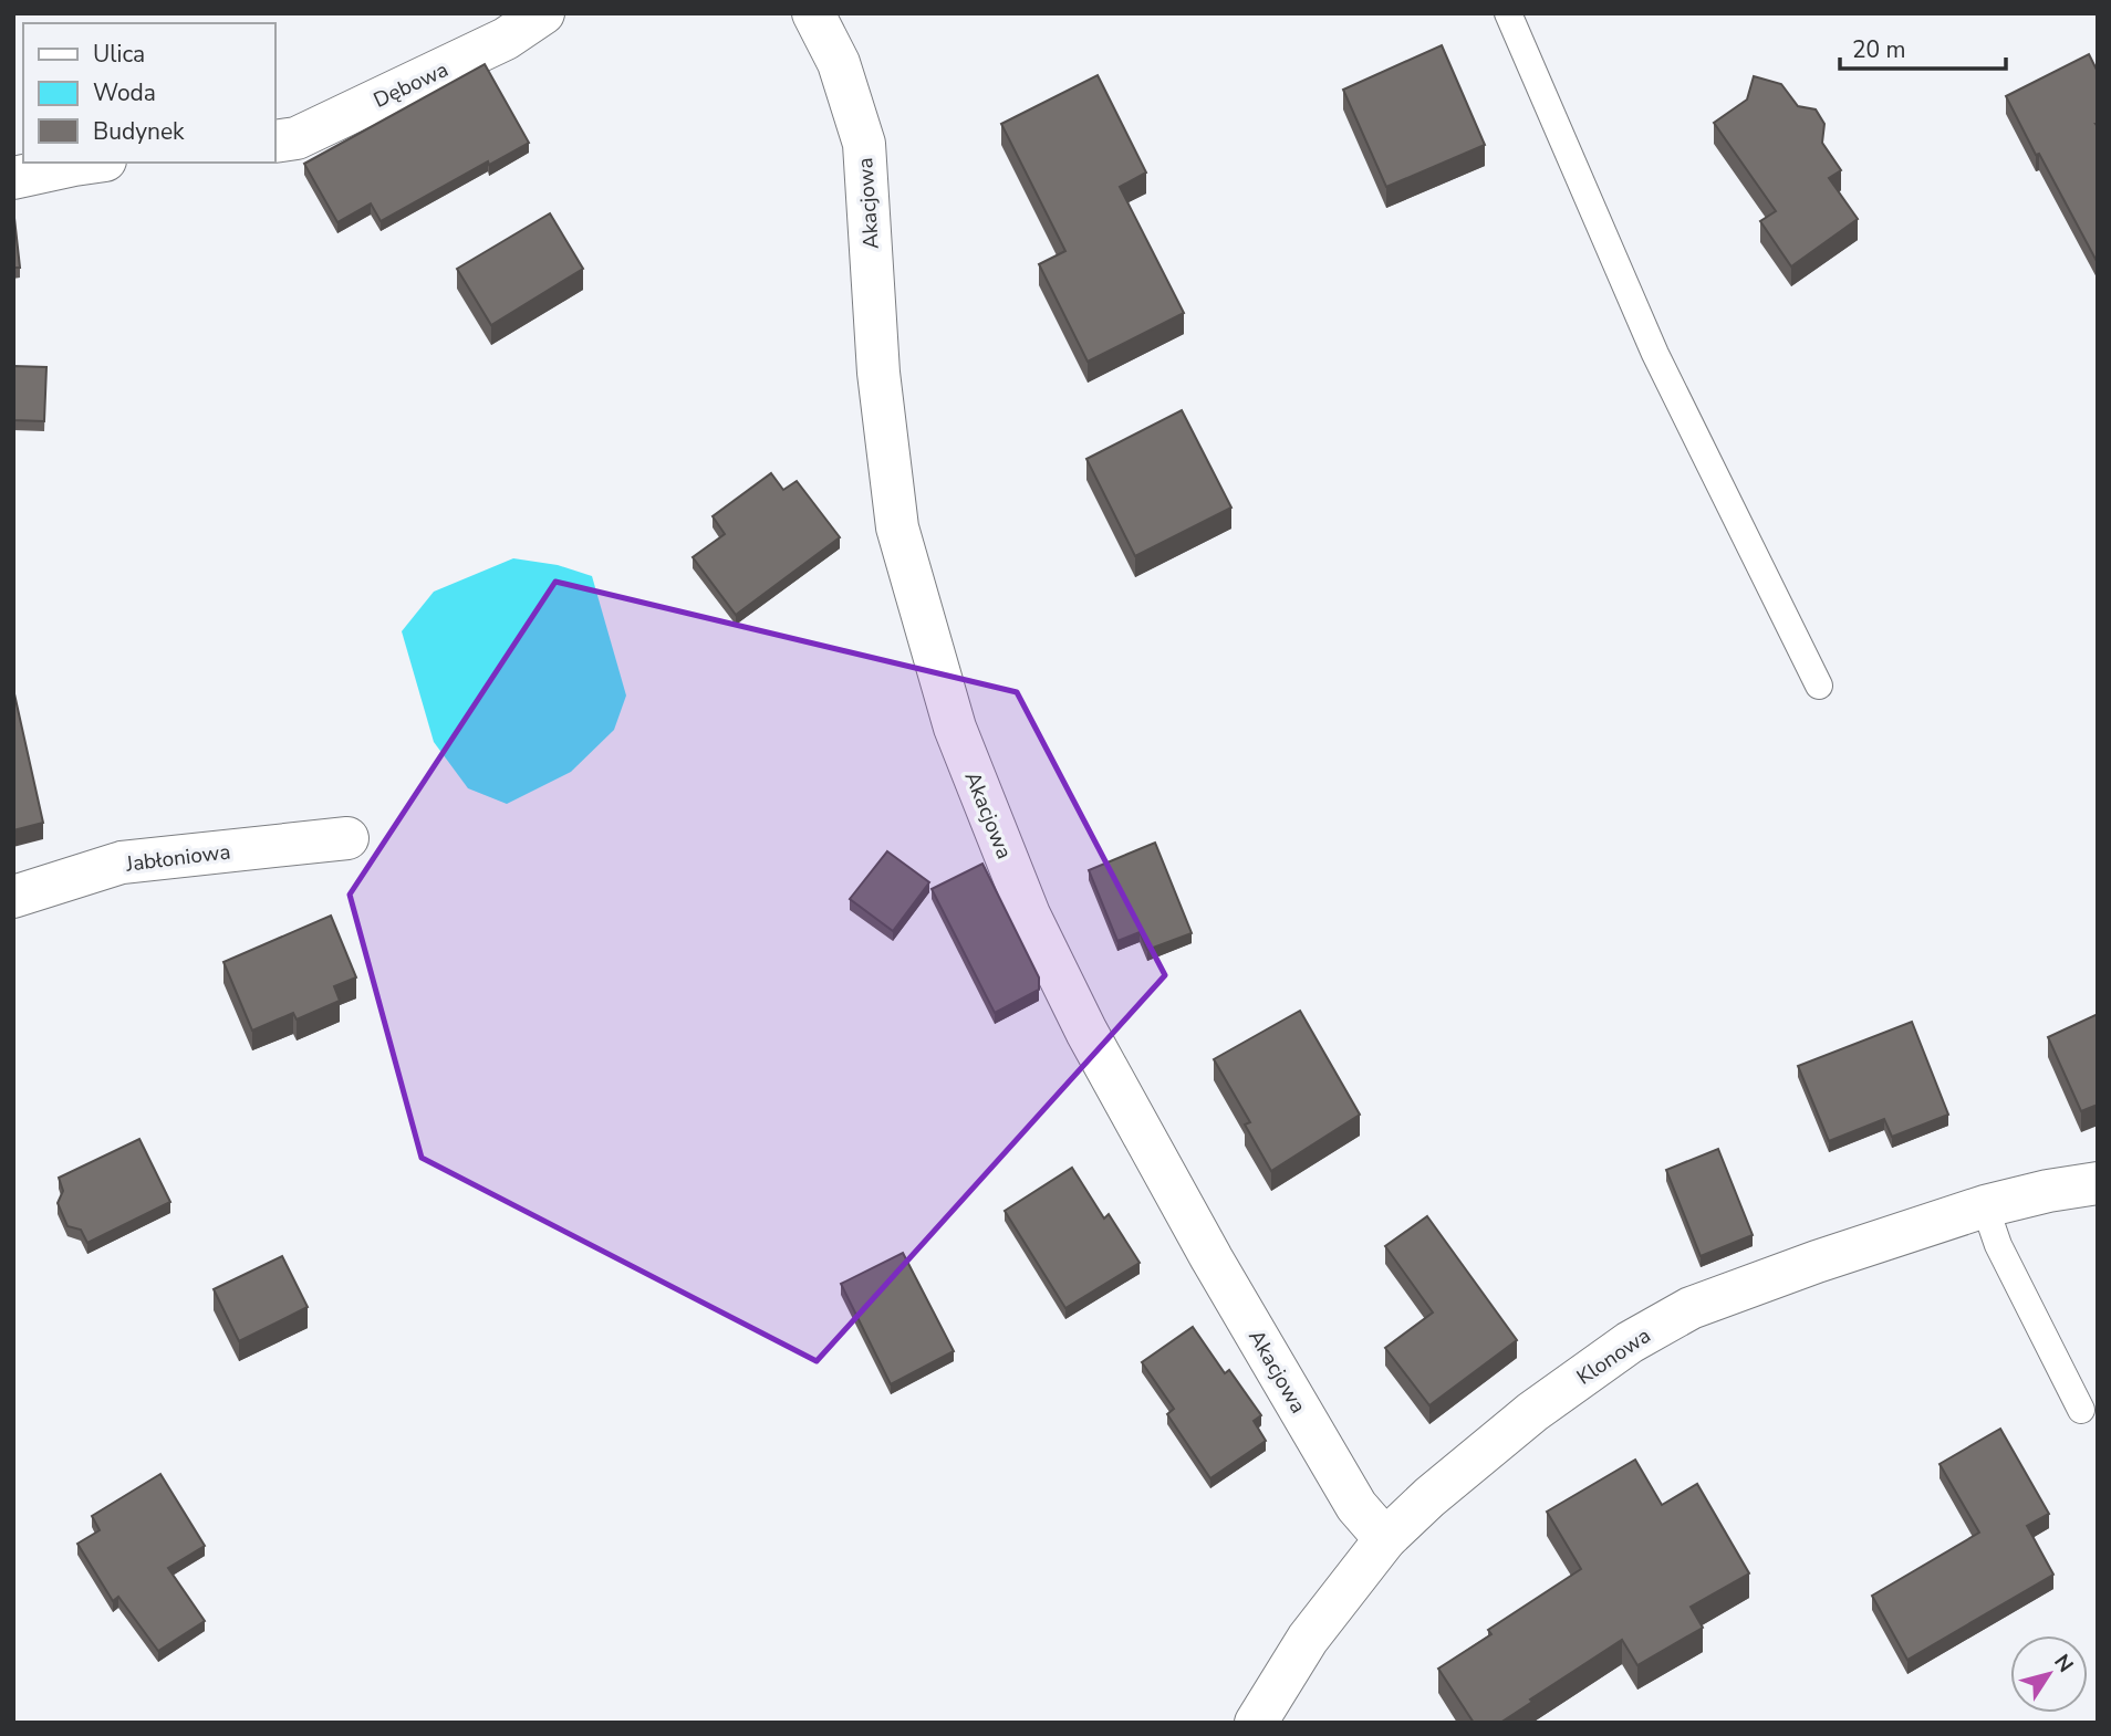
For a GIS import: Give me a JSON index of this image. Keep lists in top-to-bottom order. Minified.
{"streets":{"street":["Dębowa","Akacjowa","Jabłoniowa","Klonowa"]},"crossings":[["Akacjowa","Klonowa"]],"legend":["Ulica","Woda","Budynek"],"scale_bar":"20 m","north":"top right"}
